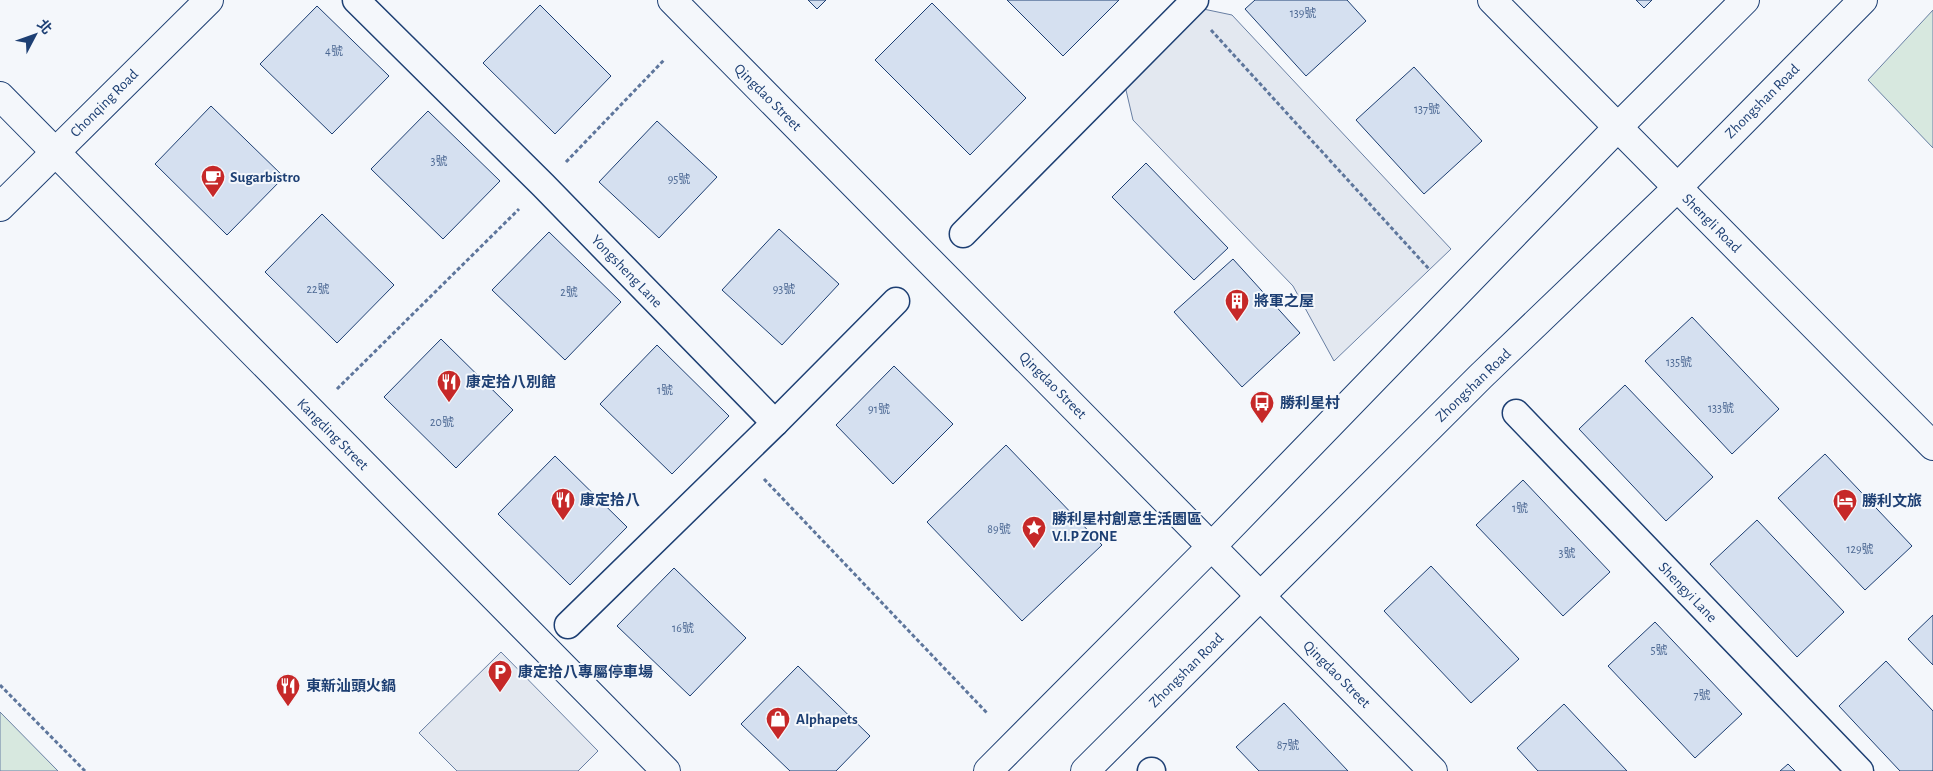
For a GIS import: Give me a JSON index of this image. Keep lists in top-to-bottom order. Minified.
{"streets":{"street":["Qingdao Street","Zhongshan Road","Chonqing Road","Shengli Road","Yongsheng Lane","Kangding Street","Shengyi Lane"]},"crossings":[["Qingdao Street","Zhongshan Road"],["Zhongshan Road","Shengli Road"],["Chonqing Road","Kangding Street"]],"places":{"cafe":["Sugarbistro"],"building":["將軍之屋"],"restaurant":["康定拾八別館","康定拾八","東新汕頭火鍋"],"bus stop":["勝利星村"],"hotel":["勝利文旅"],"place":["勝利星村創意生活園區 V.I.P ZONE"],"parking":["康定拾八專屬停車場"],"shop":["Alphapets"]},"house_numbers":["139號","4號","137號","3號","95號","22號","93號","2號","135號","1號","133號","91號","20號","1號","89號","129號","3號","16號","5號","7號","87號"],"north":"top right"}
